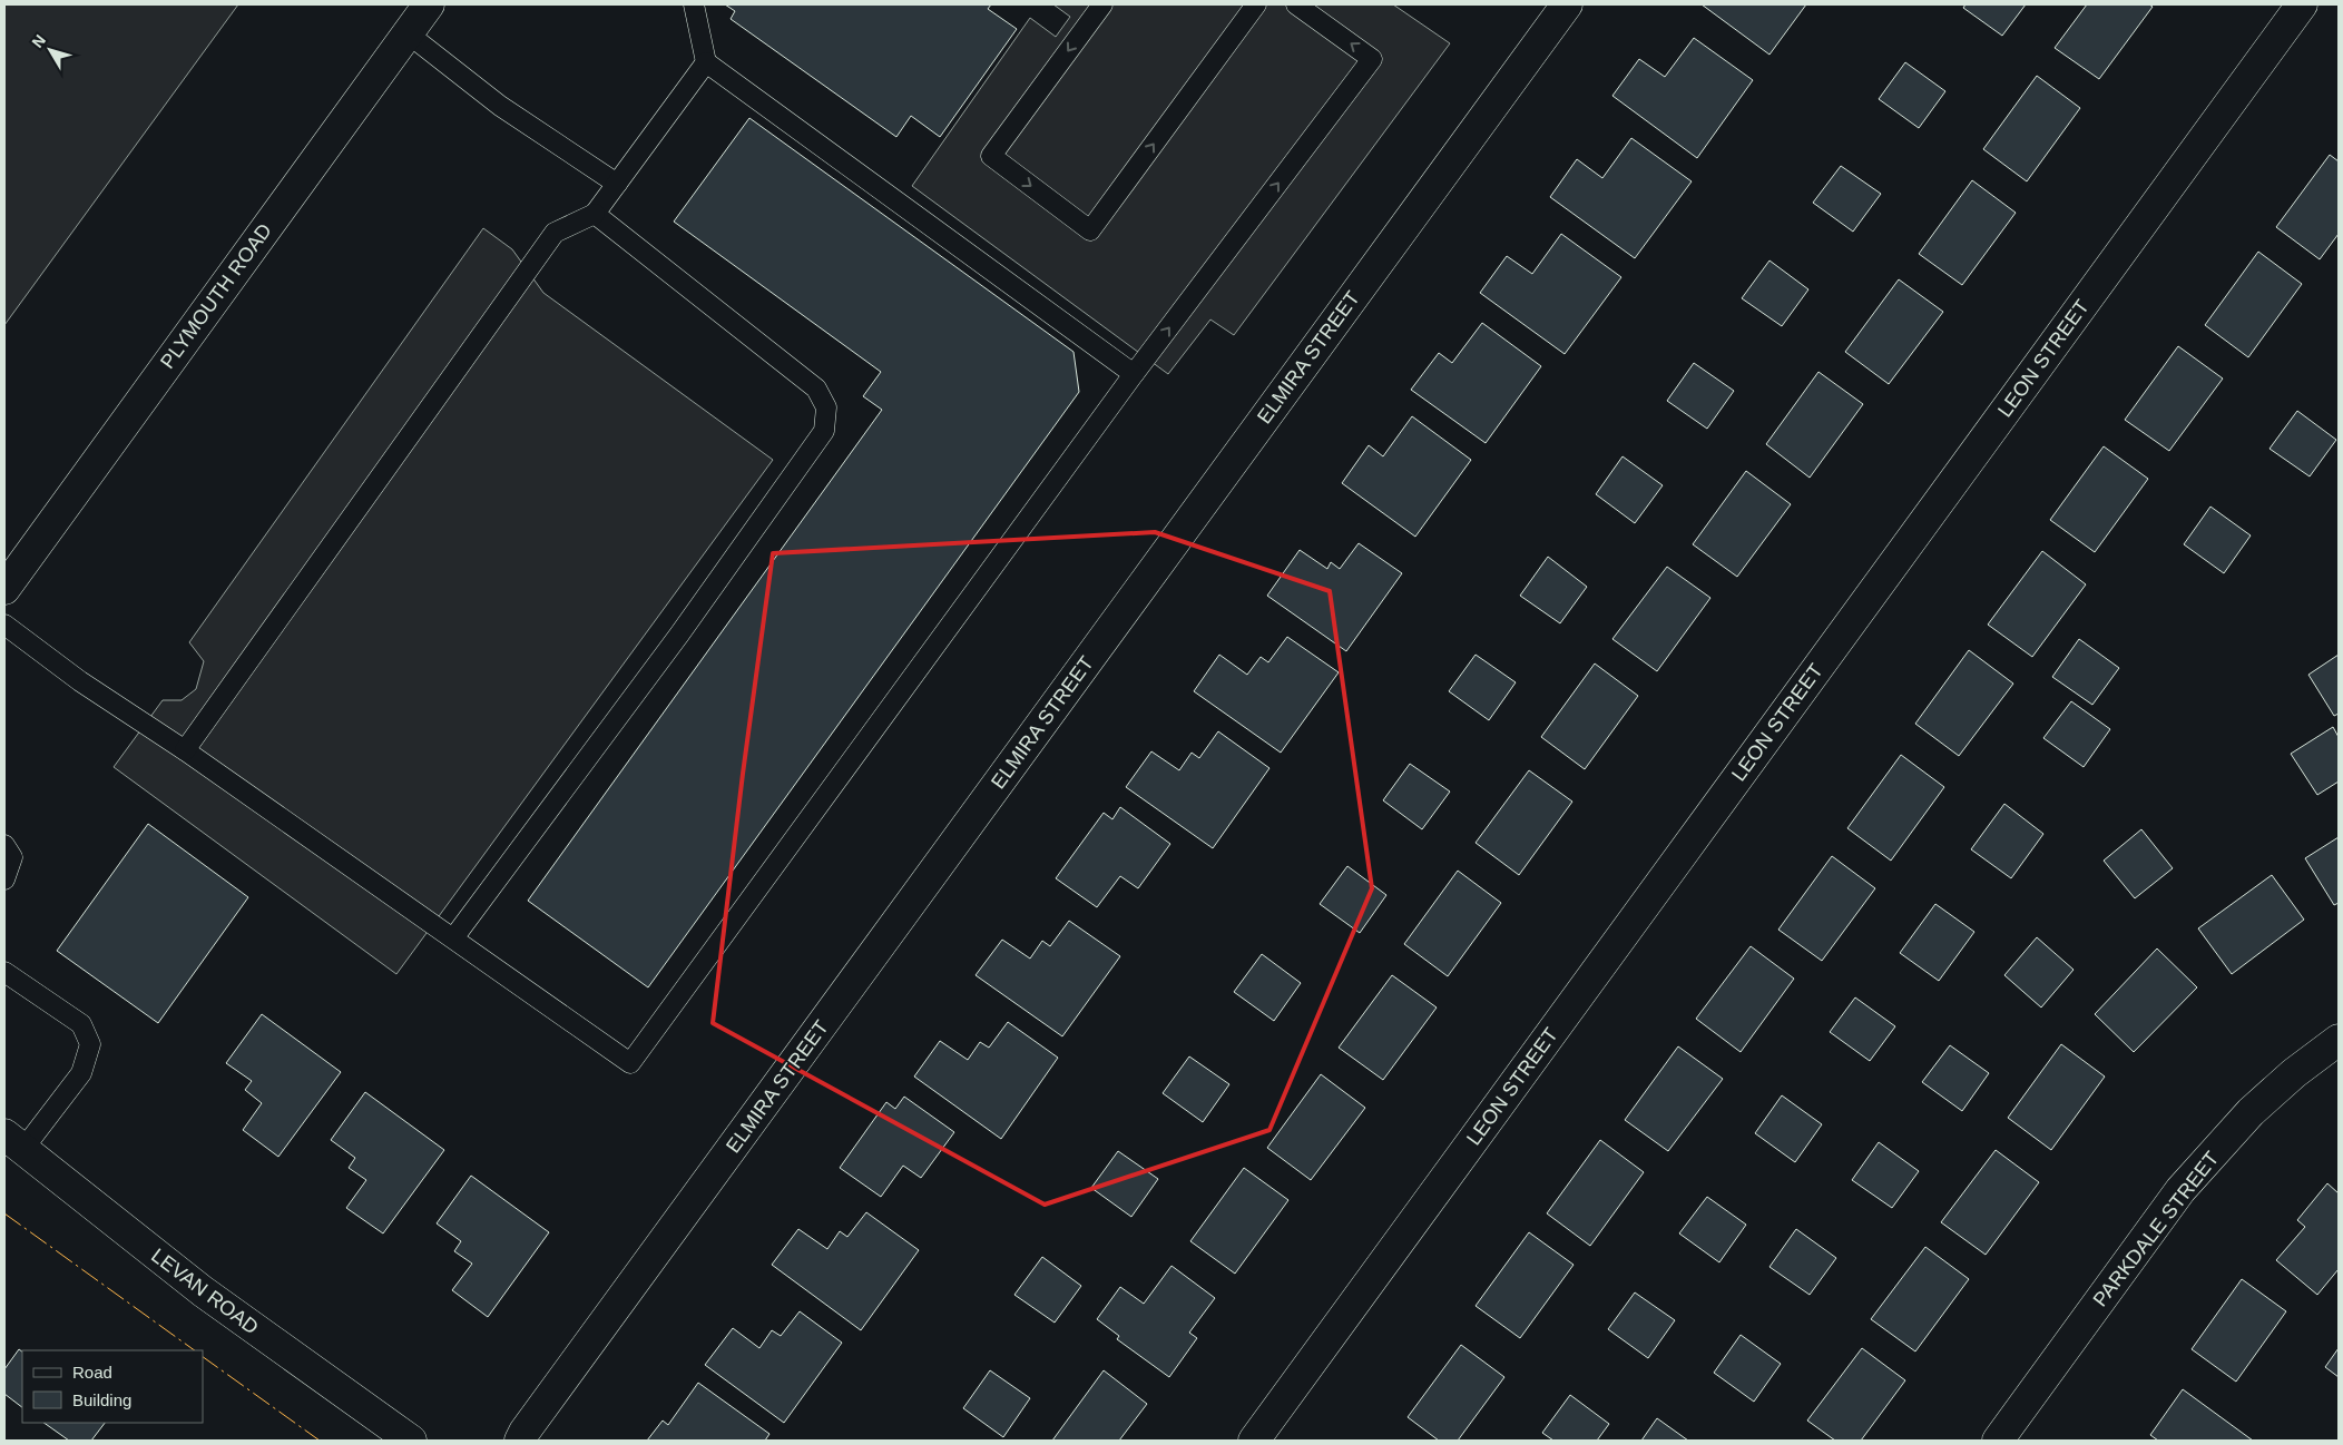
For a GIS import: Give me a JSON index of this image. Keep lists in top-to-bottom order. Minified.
{"streets":{"street":["PLYMOUTH ROAD","ELMIRA STREET","LEON STREET","PARKDALE STREET","LEVAN ROAD"]},"legend":["Road","Building"],"north":"top left"}
